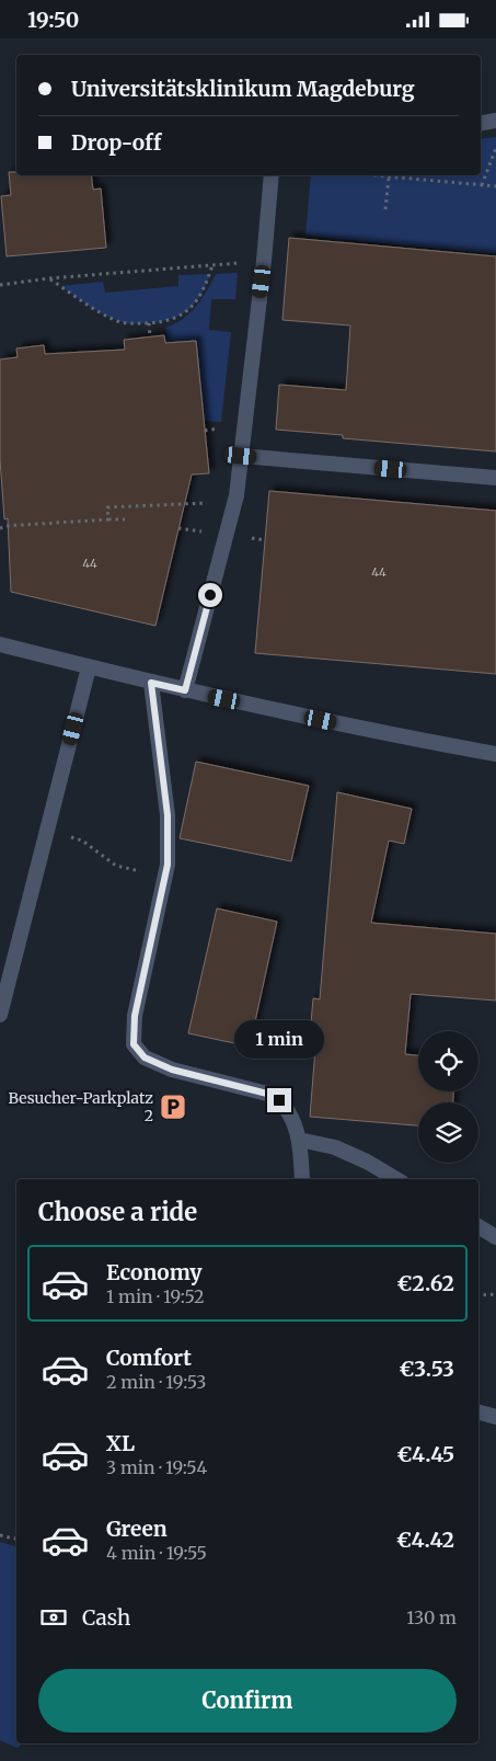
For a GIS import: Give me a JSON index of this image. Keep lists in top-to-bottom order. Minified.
{"places":{"parking":["Besucher-Parkplatz 2"]},"house_numbers":["44","44"],"page":{"status":"19:50","banner":["Universitätsklinikum Magdeburg","Drop-off"],"bubble":"1 min","heading":"Choose a ride","list":[{"name":"Economy","note":"1 min · 19:52","value":"€2.62"},{"name":"Comfort","note":"2 min · 19:53","value":"€3.53"},{"name":"XL","note":"3 min · 19:54","value":"€4.45"},{"name":"Green","note":"4 min · 19:55","value":"€4.42"}],"pay":["Cash","130 m"],"buttons":"Confirm"}}
